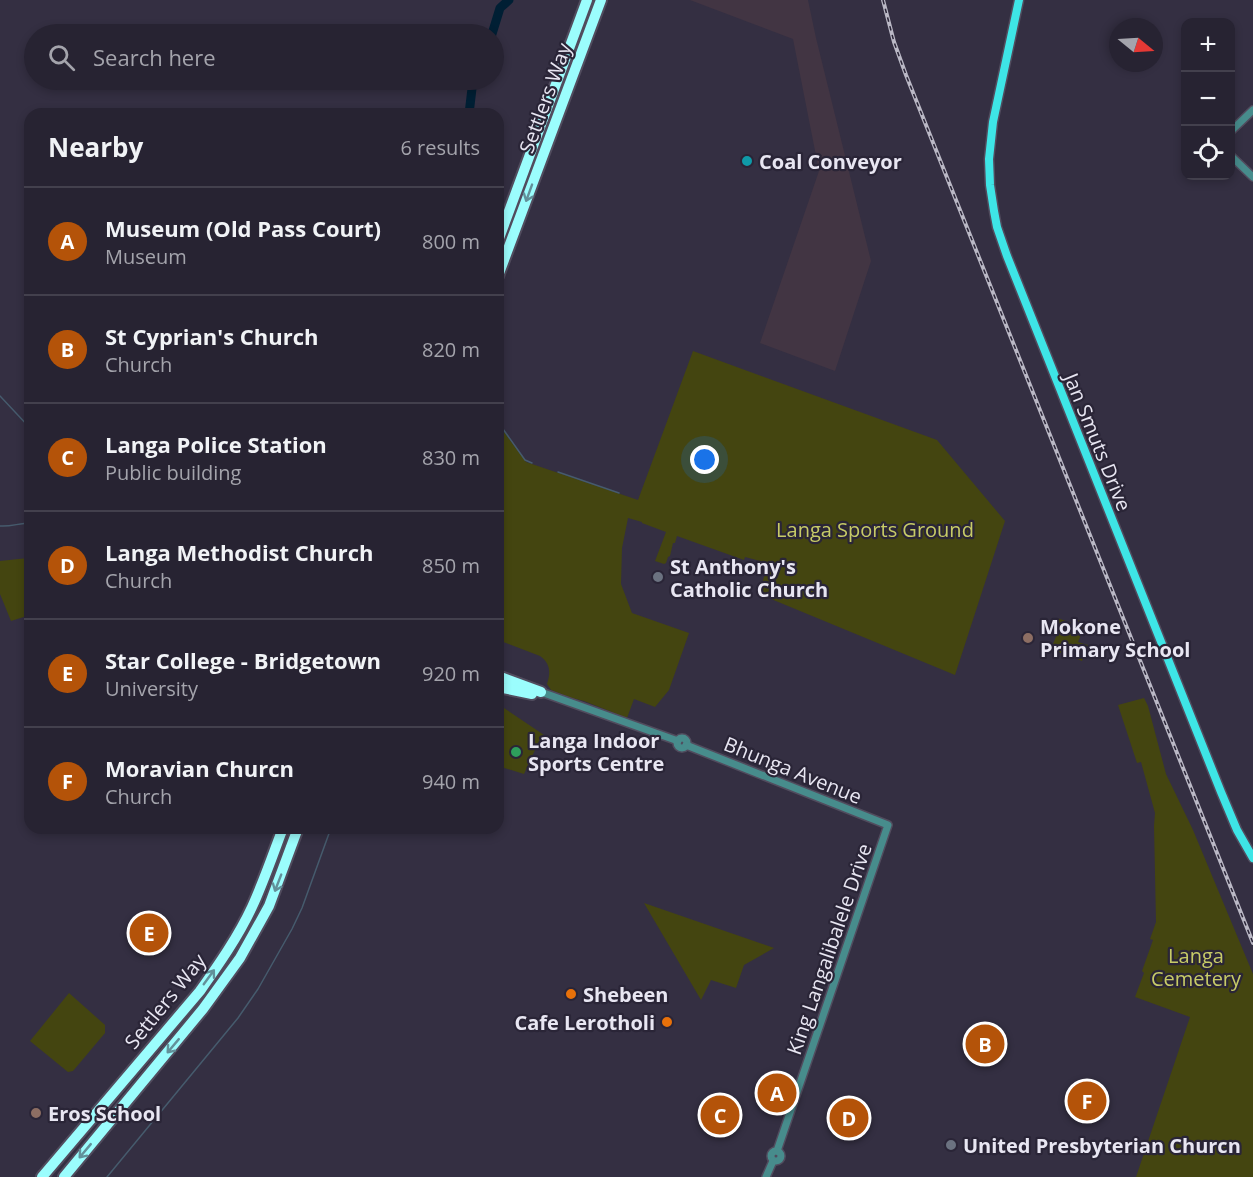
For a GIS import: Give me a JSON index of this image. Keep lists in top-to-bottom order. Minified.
{"streets":{"highway":["Settlers Way"],"main road":["Jan Smuts Drive"],"street":["Bhunga Avenue","King Langalibalele Drive"]},"crossings":[["Bhunga Avenue","King Langalibalele Drive"]],"parks":["Langa Sports Ground","Langa Cemetery"],"places":["Coal Conveyor","St Anthony's Catholic Church","Mokone Primary School","Langa Indoor Sports Centre","Shebeen","Cafe Lerotholi","Eros School","United Presbyterian Churcn"],"north":"right","page":{"map_buttons":["+","−"],"search":"Search here","heading":["Nearby","6 results"],"list":[{"mark":"A","name":"Museum (Old Pass Court)","note":"Museum","value":"800 m"},{"mark":"B","name":"St Cyprian's Church","note":"Church","value":"820 m"},{"mark":"C","name":"Langa Police Station","note":"Public building","value":"830 m"},{"mark":"D","name":"Langa Methodist Church","note":"Church","value":"850 m"},{"mark":"E","name":"Star College - Bridgetown","note":"University","value":"920 m"},{"mark":"F","name":"Moravian Churcn","note":"Church","value":"940 m"}],"pins":["E","B","A","F","C","D"]}}
